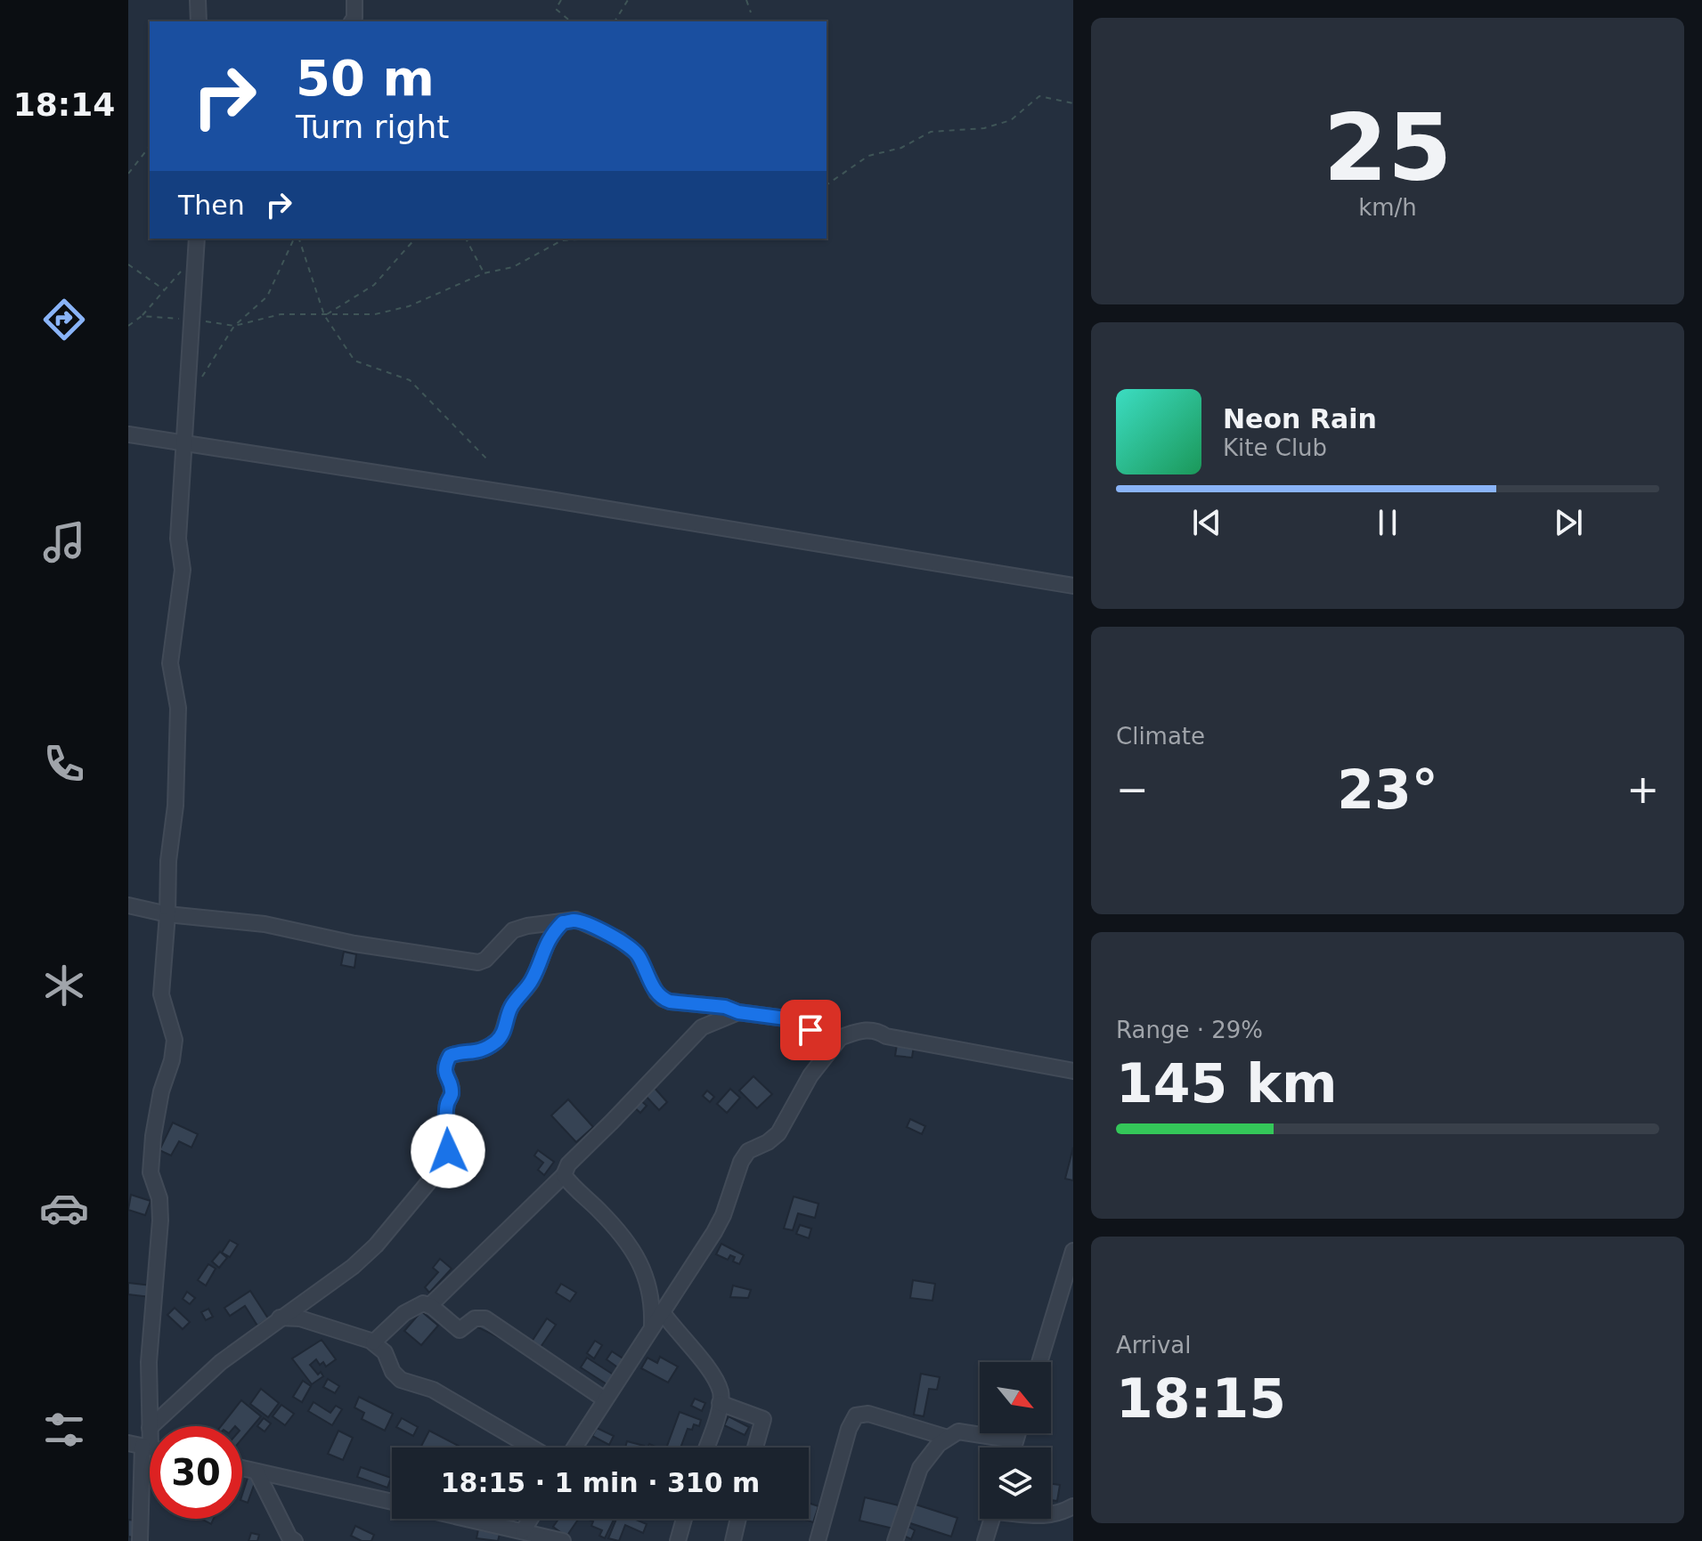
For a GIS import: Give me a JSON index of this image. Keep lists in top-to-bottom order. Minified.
{"north":"bottom right","page":{"tabs":"18:14","tile":[["25","km/h"],"Climate",["Range · 29%","145 km"],["Arrival","18:15"]],"turn":["50 m","Turn right"],"then":"Then","song":["Neon Rain","Kite Club"],"heat":["−","23°","+"],"limit":"30","trip":"18:15 · 1 min · 310 m"}}
